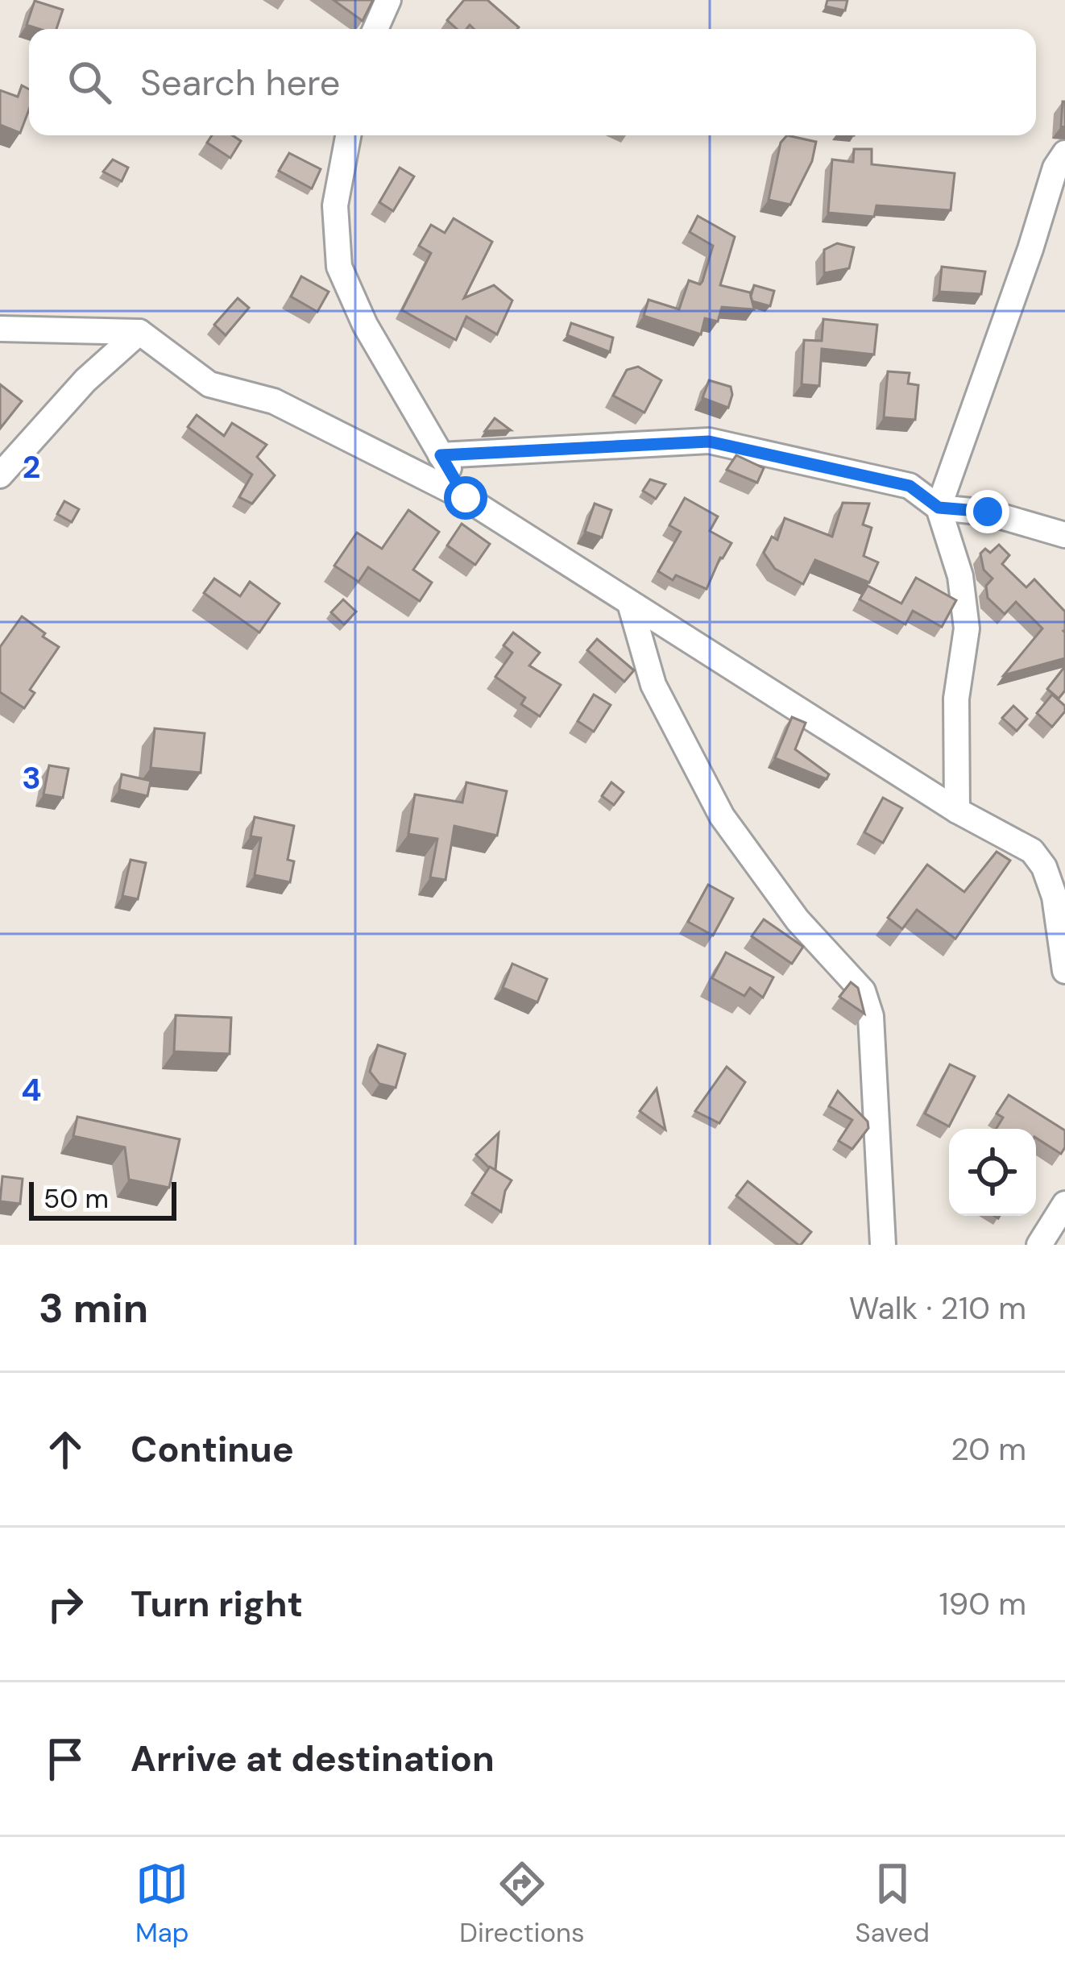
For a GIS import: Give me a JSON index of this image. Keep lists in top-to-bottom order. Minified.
{"scale_bar":"50 m","page":{"search":"Search here","scale":"50 m","heading":["3 min","Walk · 210 m"],"list":[["Continue","20 m"],["Turn right","190 m"],"Arrive at destination"],"nav":["Map","Directions","Saved"]},"grid":{"rows":["2","3","4"]}}
